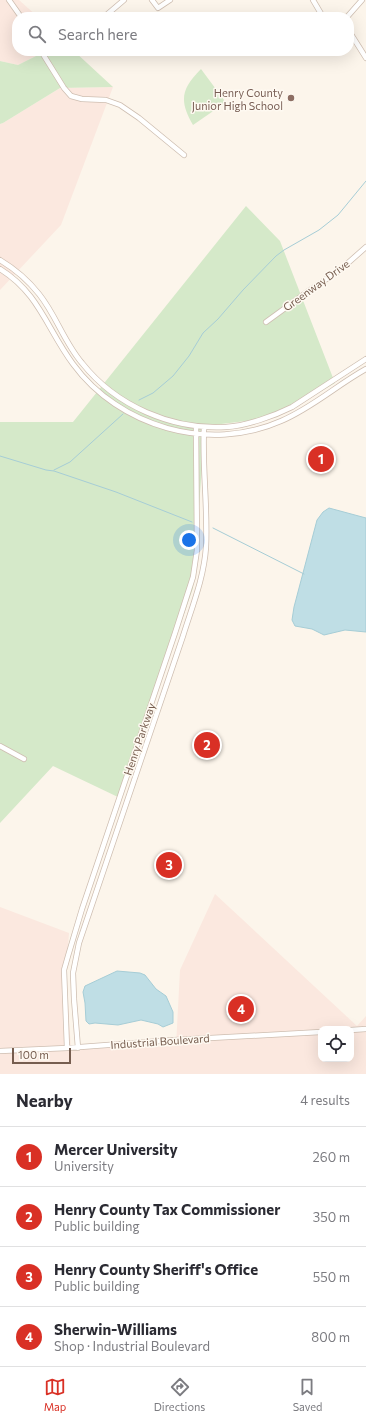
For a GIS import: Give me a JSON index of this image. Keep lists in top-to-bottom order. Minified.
{"streets":{"street":["Greenway Drive","Henry Parkway","Industrial Boulevard"]},"crossings":[["Henry Parkway","Industrial Boulevard"]],"places":["Henry County Junior High School"],"scale_bar":"100 m","page":{"search":"Search here","pins":["1","2","3","4"],"scale":"100 m","heading":["Nearby","4 results"],"list":[{"mark":"1","name":"Mercer University","note":"University","value":"260 m"},{"mark":"2","name":"Henry County Tax Commissioner","note":"Public building","value":"350 m"},{"mark":"3","name":"Henry County Sheriff's Office","note":"Public building","value":"550 m"},{"mark":"4","name":"Sherwin-Williams","note":"Shop · Industrial Boulevard","value":"800 m"}],"nav":["Map","Directions","Saved"]}}
